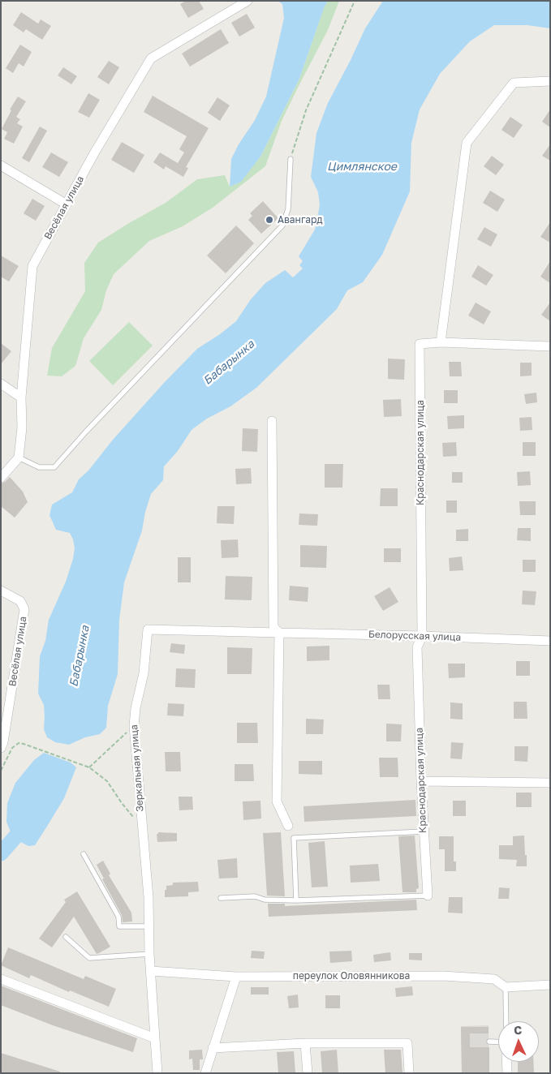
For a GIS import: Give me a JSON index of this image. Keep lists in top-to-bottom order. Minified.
{"streets":{"street":["Весёлая улица","Краснодарская улица","Белорусская улица","Зеркальная улица","переулок Оловянникова"]},"crossings":[["Краснодарская улица","Белорусская улица"],["Белорусская улица","Зеркальная улица"],["Зеркальная улица","переулок Оловянникова"]],"water":["Цимлянское","Бабарынка"],"places":["Авангард"],"north":"top"}
